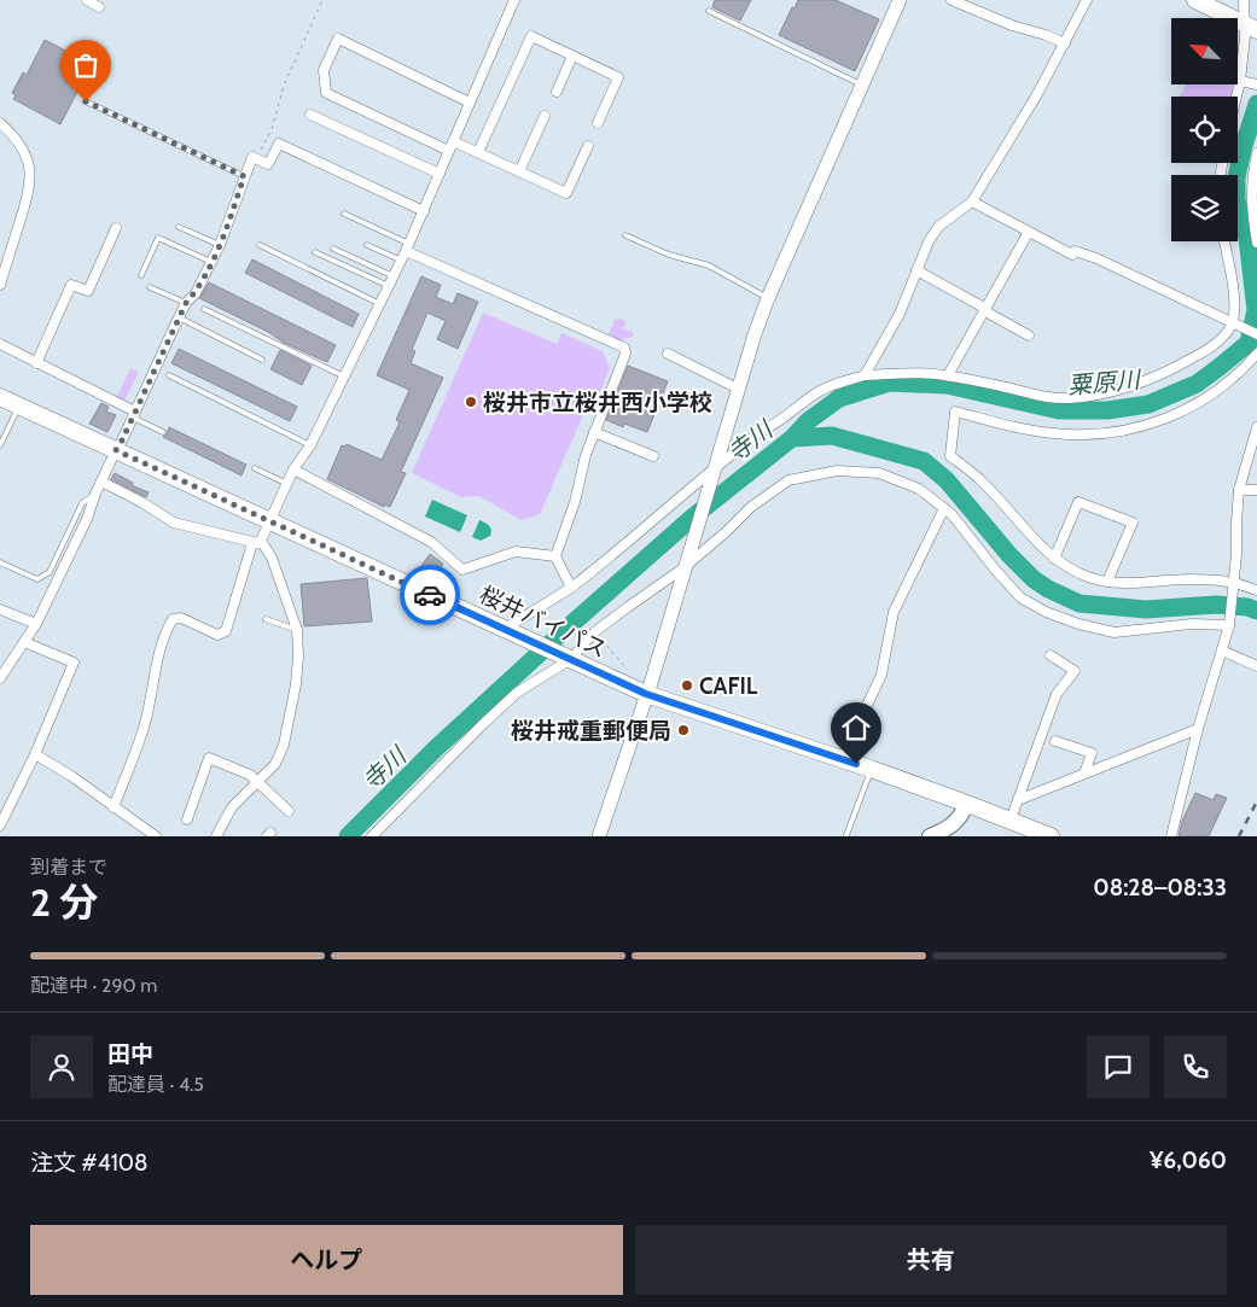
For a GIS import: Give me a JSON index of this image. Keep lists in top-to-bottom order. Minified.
{"streets":{"highway":["桜井バイパス"]},"water":["粟原川","寺川"],"places":["桜井市立桜井西小学校","CAFIL","桜井戒重郵便局"],"north":"top left","page":{"heading":["2 分","到着まで","08:28–08:33"],"panel":["田中","配達員 · 4.5","注文 #4108","¥6,060"],"bar":"配達中 · 290 m","buttons":["ヘルプ","共有"]}}
